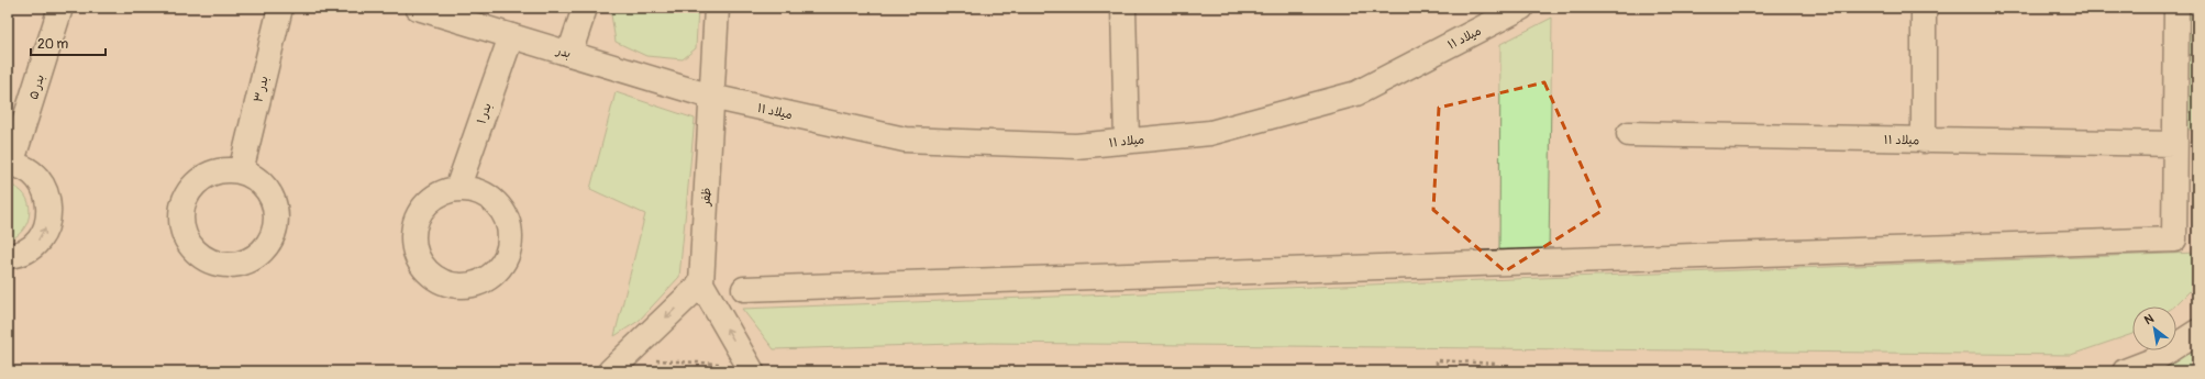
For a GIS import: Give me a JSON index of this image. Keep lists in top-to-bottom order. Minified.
{"streets":{"main road":["میلاد ۱۱","بدر","بدر ۵","بدر ۳","بدر ۱","ظفر"]},"crossings":[["میلاد ۱۱","بدر"],["میلاد ۱۱","ظفر"],["بدر","بدر ۱"],["بدر","ظفر"]],"scale_bar":"20 m","north":"top left"}
